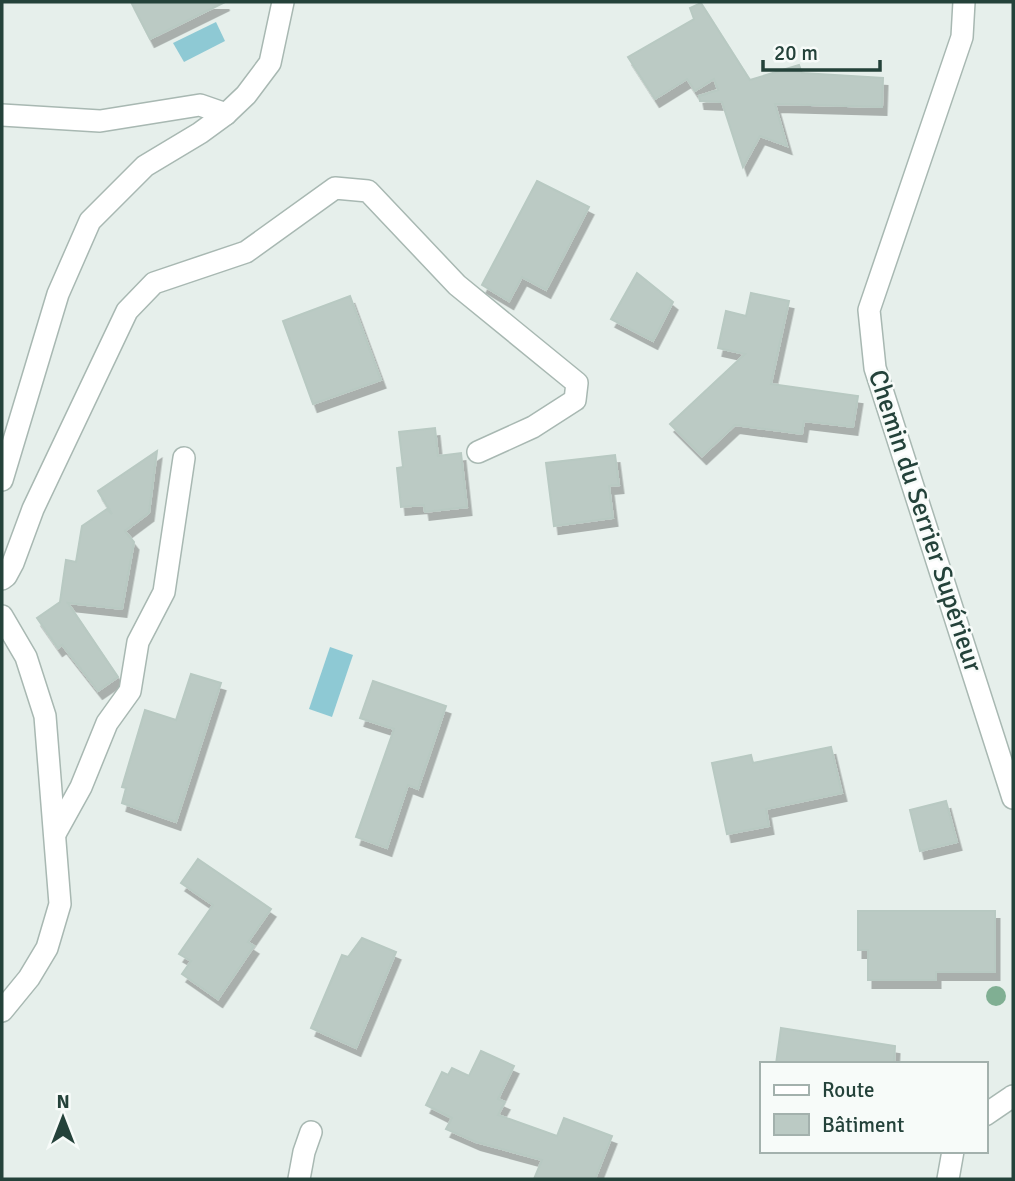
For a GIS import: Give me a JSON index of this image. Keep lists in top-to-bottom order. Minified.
{"streets":{"street":["Chemin du Serrier Supérieur"]},"legend":["Route","Bâtiment"],"scale_bar":"20 m","north":"top"}
